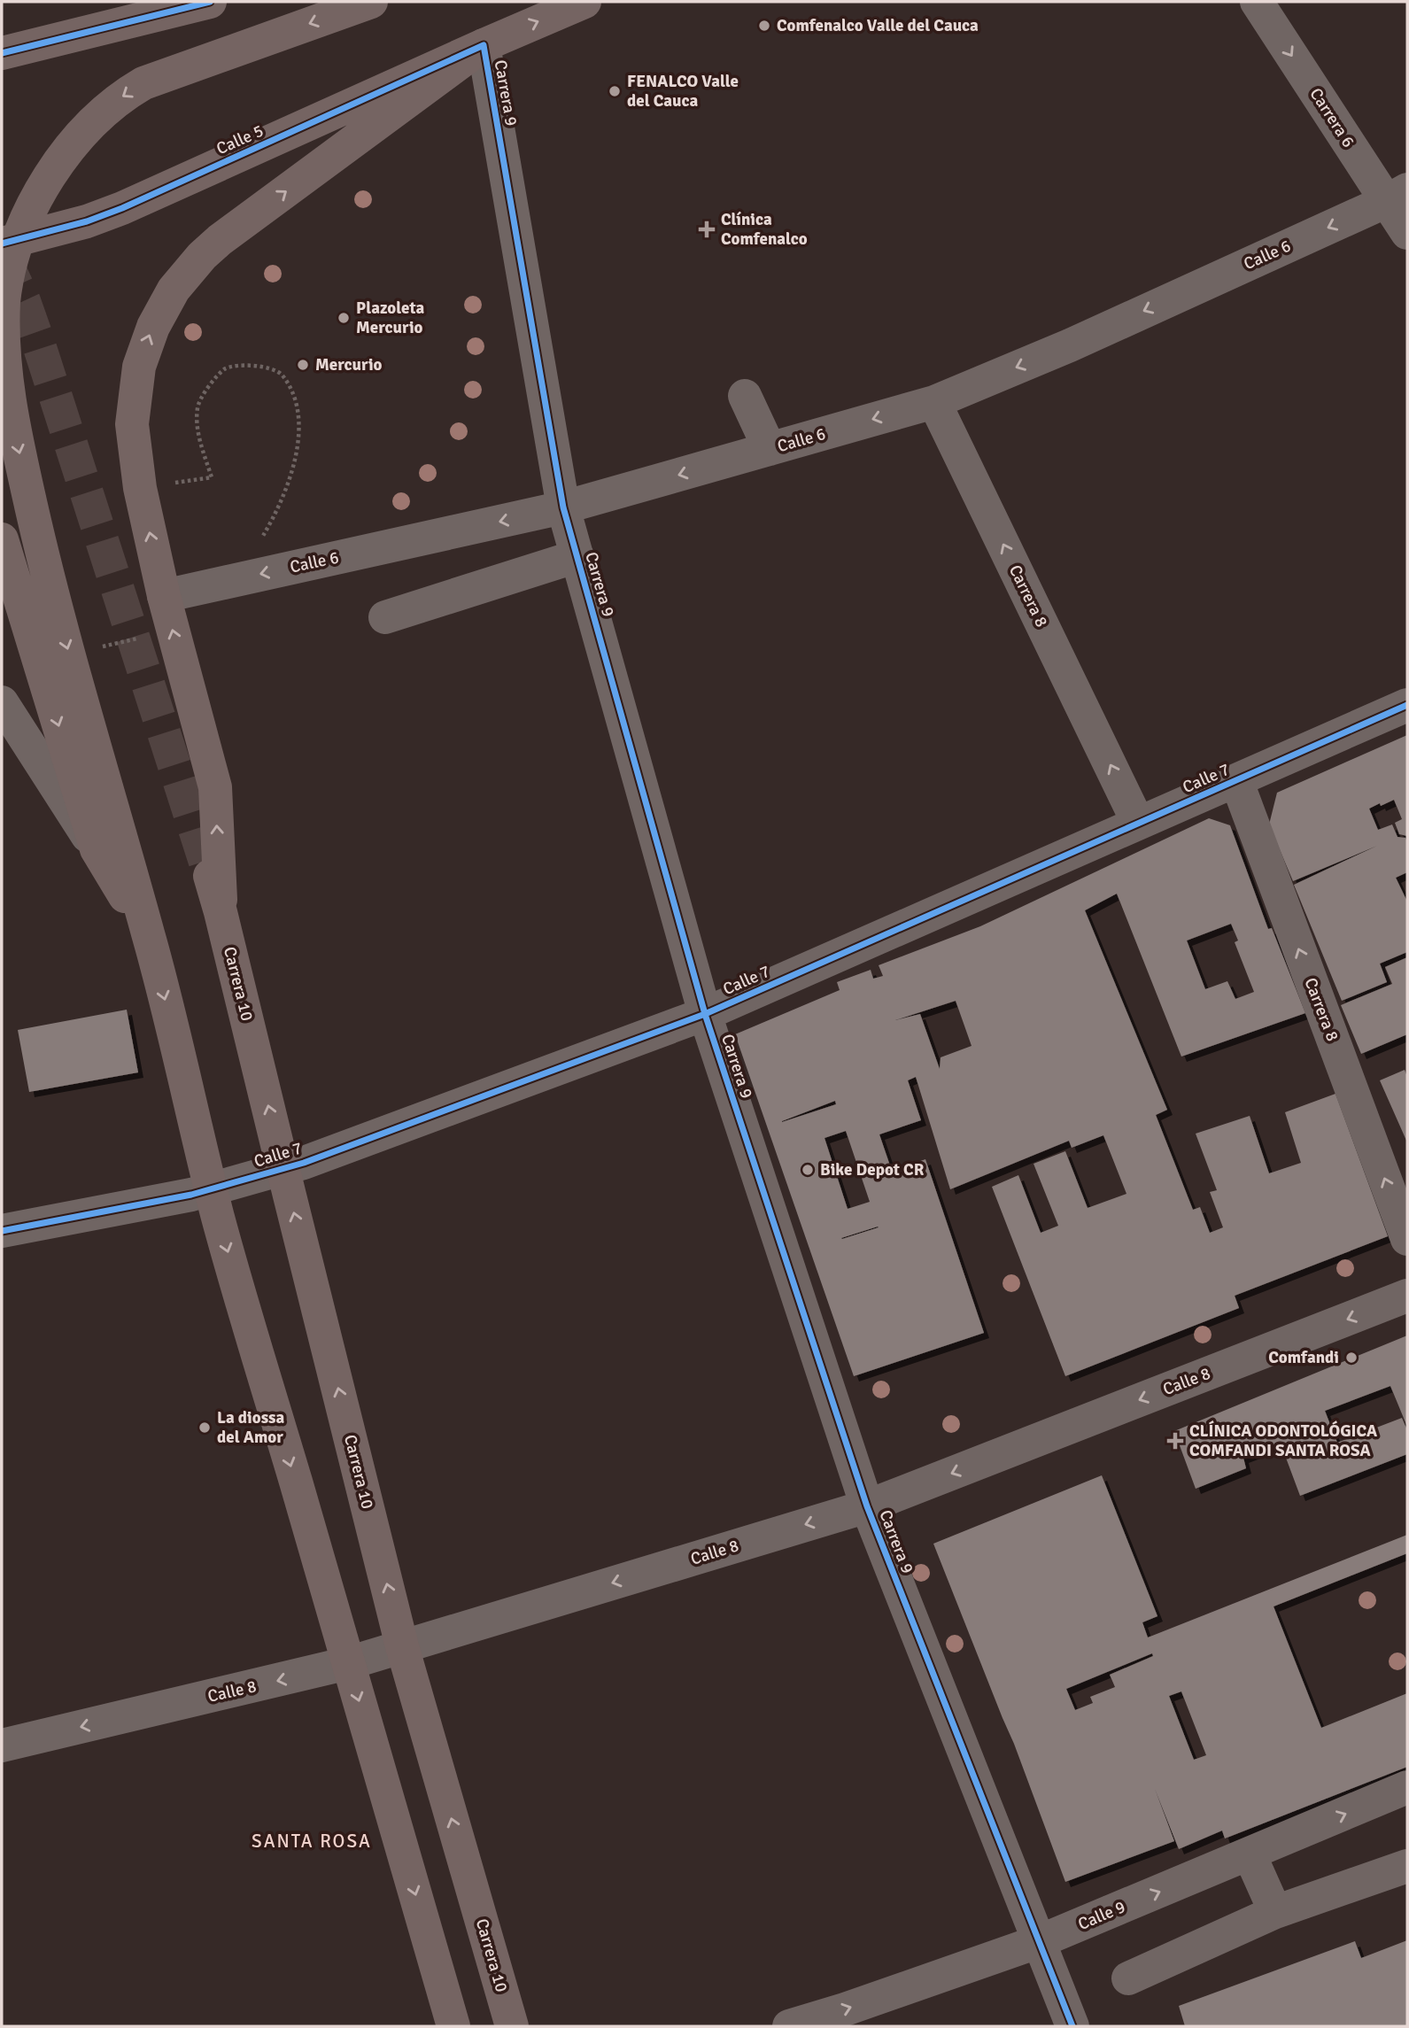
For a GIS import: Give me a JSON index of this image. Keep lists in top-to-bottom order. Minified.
{"streets":{"main road":["Calle 5","Carrera 10"],"street":["Carrera 9","Carrera 6","Calle 6","Carrera 8","Calle 7","Calle 8","Calle 9"]},"crossings":[["Carrera 9","Calle 5"],["Carrera 9","Calle 6"],["Carrera 9","Calle 7"],["Carrera 9","Calle 8"],["Carrera 9","Calle 9"],["Carrera 6","Calle 6"],["Calle 6","Carrera 8"],["Carrera 8","Calle 7"],["Calle 7","Carrera 10"],["Carrera 10","Calle 8"]],"one_way":["Carrera 6","Calle 6","Carrera 8","Calle 8"],"districts":["SANTA ROSA"],"places":{"other":["Comfenalco Valle del Cauca","FENALCO Valle del Cauca","Plazoleta Mercurio","Mercurio","Bike Depot CR","Comfandi","La diossa del Amor"],"health":["Clínica Comfenalco","CLÍNICA ODONTOLÓGICA COMFANDI SANTA ROSA"]}}
